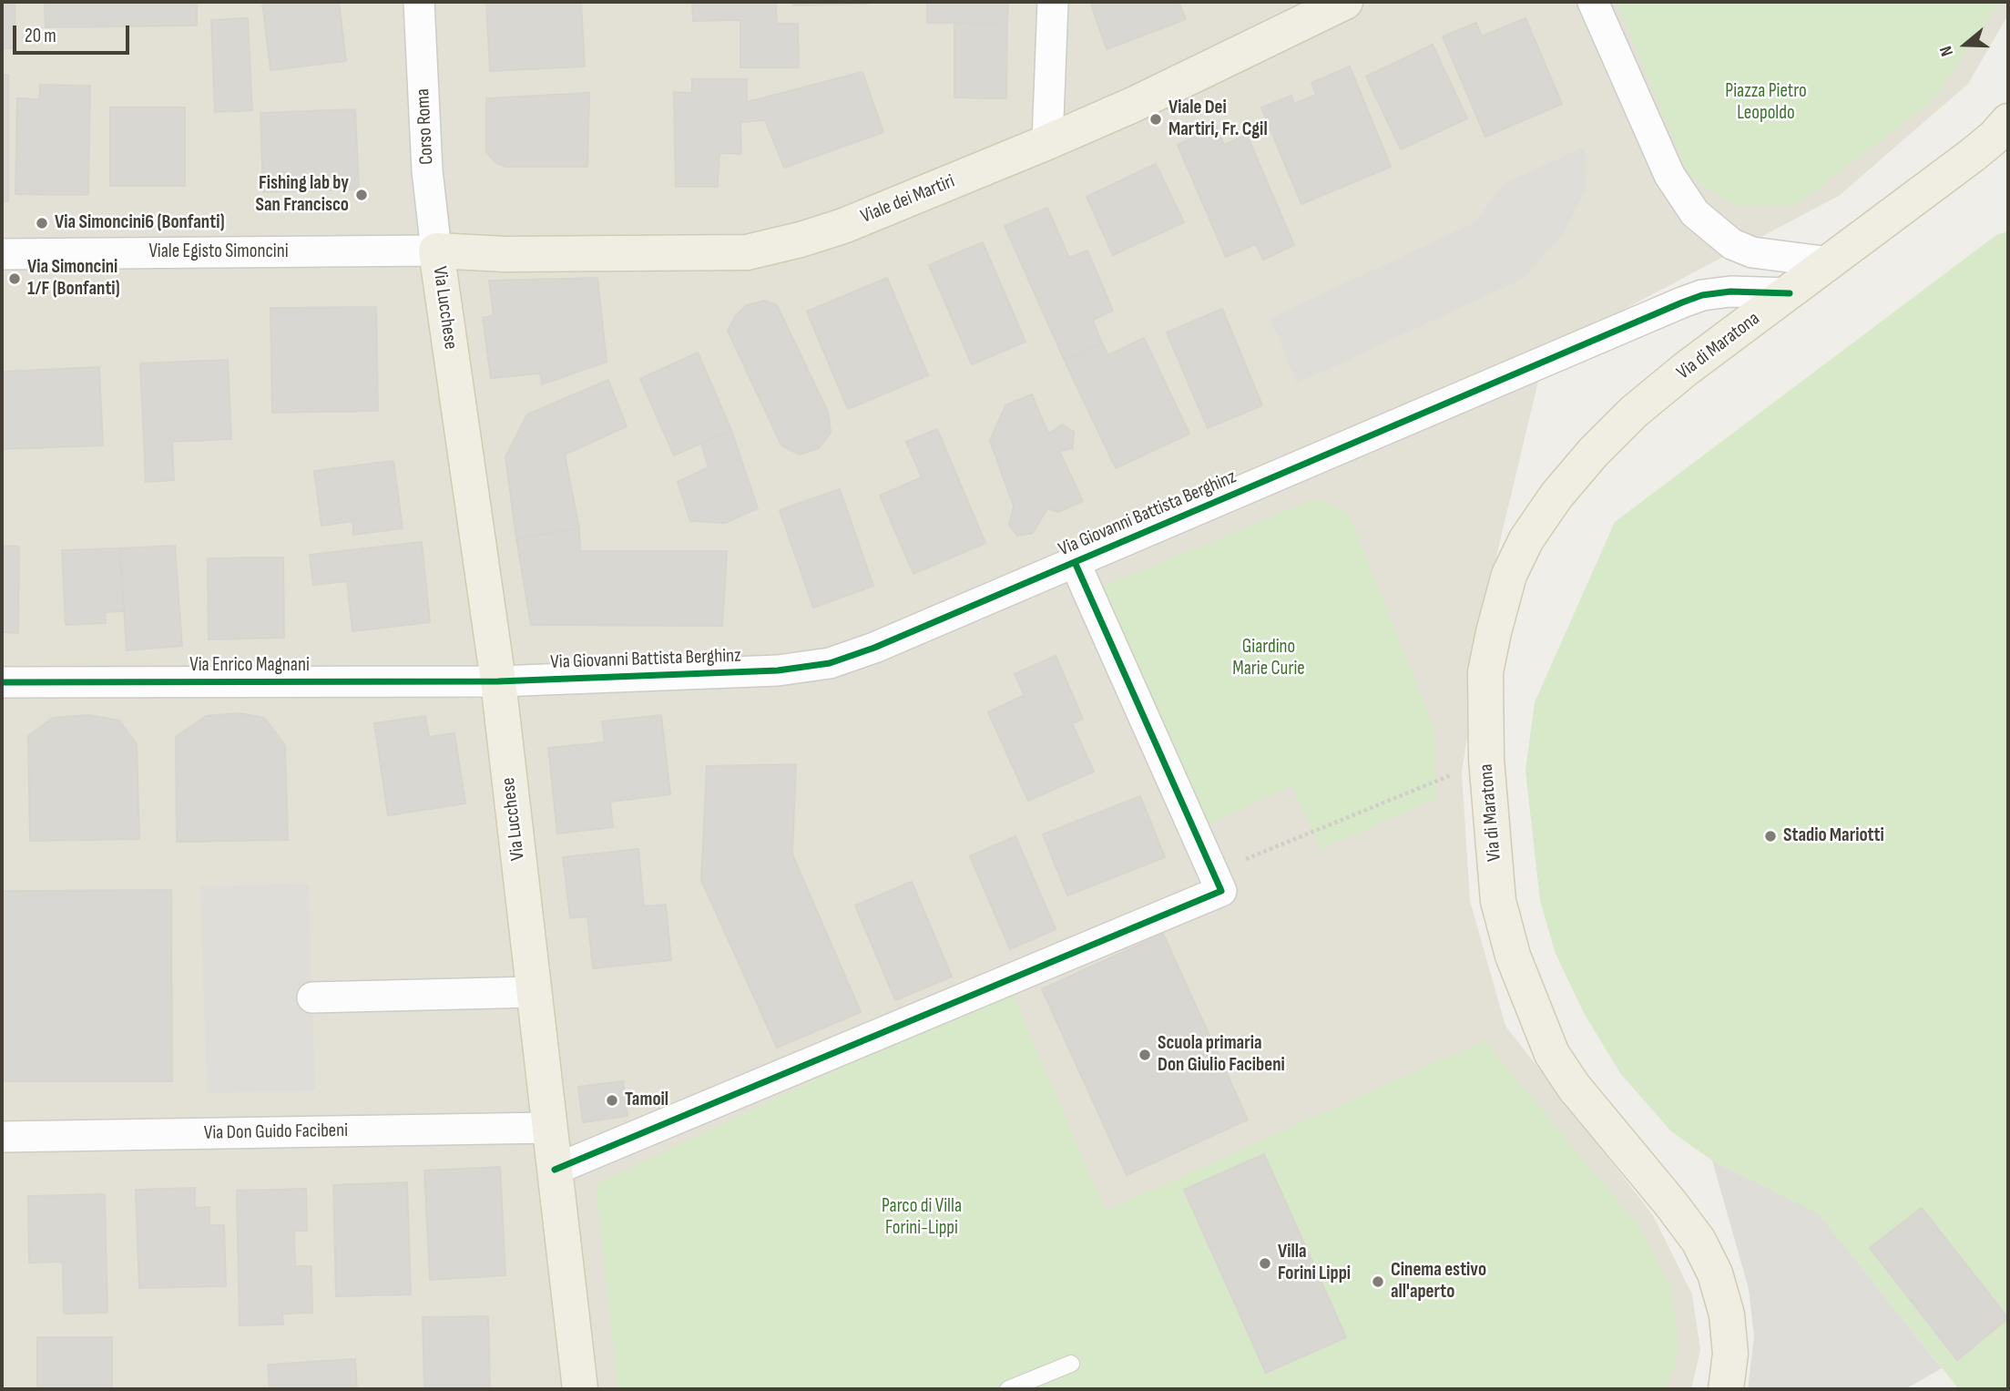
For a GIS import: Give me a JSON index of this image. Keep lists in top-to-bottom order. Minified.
{"streets":{"main road":["Viale dei Martiri","Via Lucchese","Via di Maratona"],"street":["Corso Roma","Viale Egisto Simoncini","Via Giovanni Battista Berghinz","Via Enrico Magnani","Via Don Guido Facibeni"]},"crossings":[["Corso Roma","Viale dei Martiri"],["Corso Roma","Viale Egisto Simoncini"],["Corso Roma","Via Lucchese"],["Viale dei Martiri","Viale Egisto Simoncini"],["Viale dei Martiri","Via Lucchese"],["Viale Egisto Simoncini","Via Lucchese"],["Via Lucchese","Via Giovanni Battista Berghinz"],["Via Lucchese","Via Enrico Magnani"],["Via Lucchese","Via Don Guido Facibeni"],["Via di Maratona","Via Giovanni Battista Berghinz"],["Via Giovanni Battista Berghinz","Via Enrico Magnani"]],"parks":["Piazza Pietro Leopoldo","Giardino Marie Curie","Parco di Villa Forini-Lippi"],"places":["Viale Dei Martiri, Fr. Cgil","Fishing lab by San Francisco","Via Simoncini6 (Bonfanti)","Via Simoncini 1/F (Bonfanti)","Stadio Mariotti","Scuola primaria Don Giulio Facibeni","Tamoil","Villa Forini Lippi","Cinema estivo all'aperto"],"scale_bar":"20 m","north":"left"}
